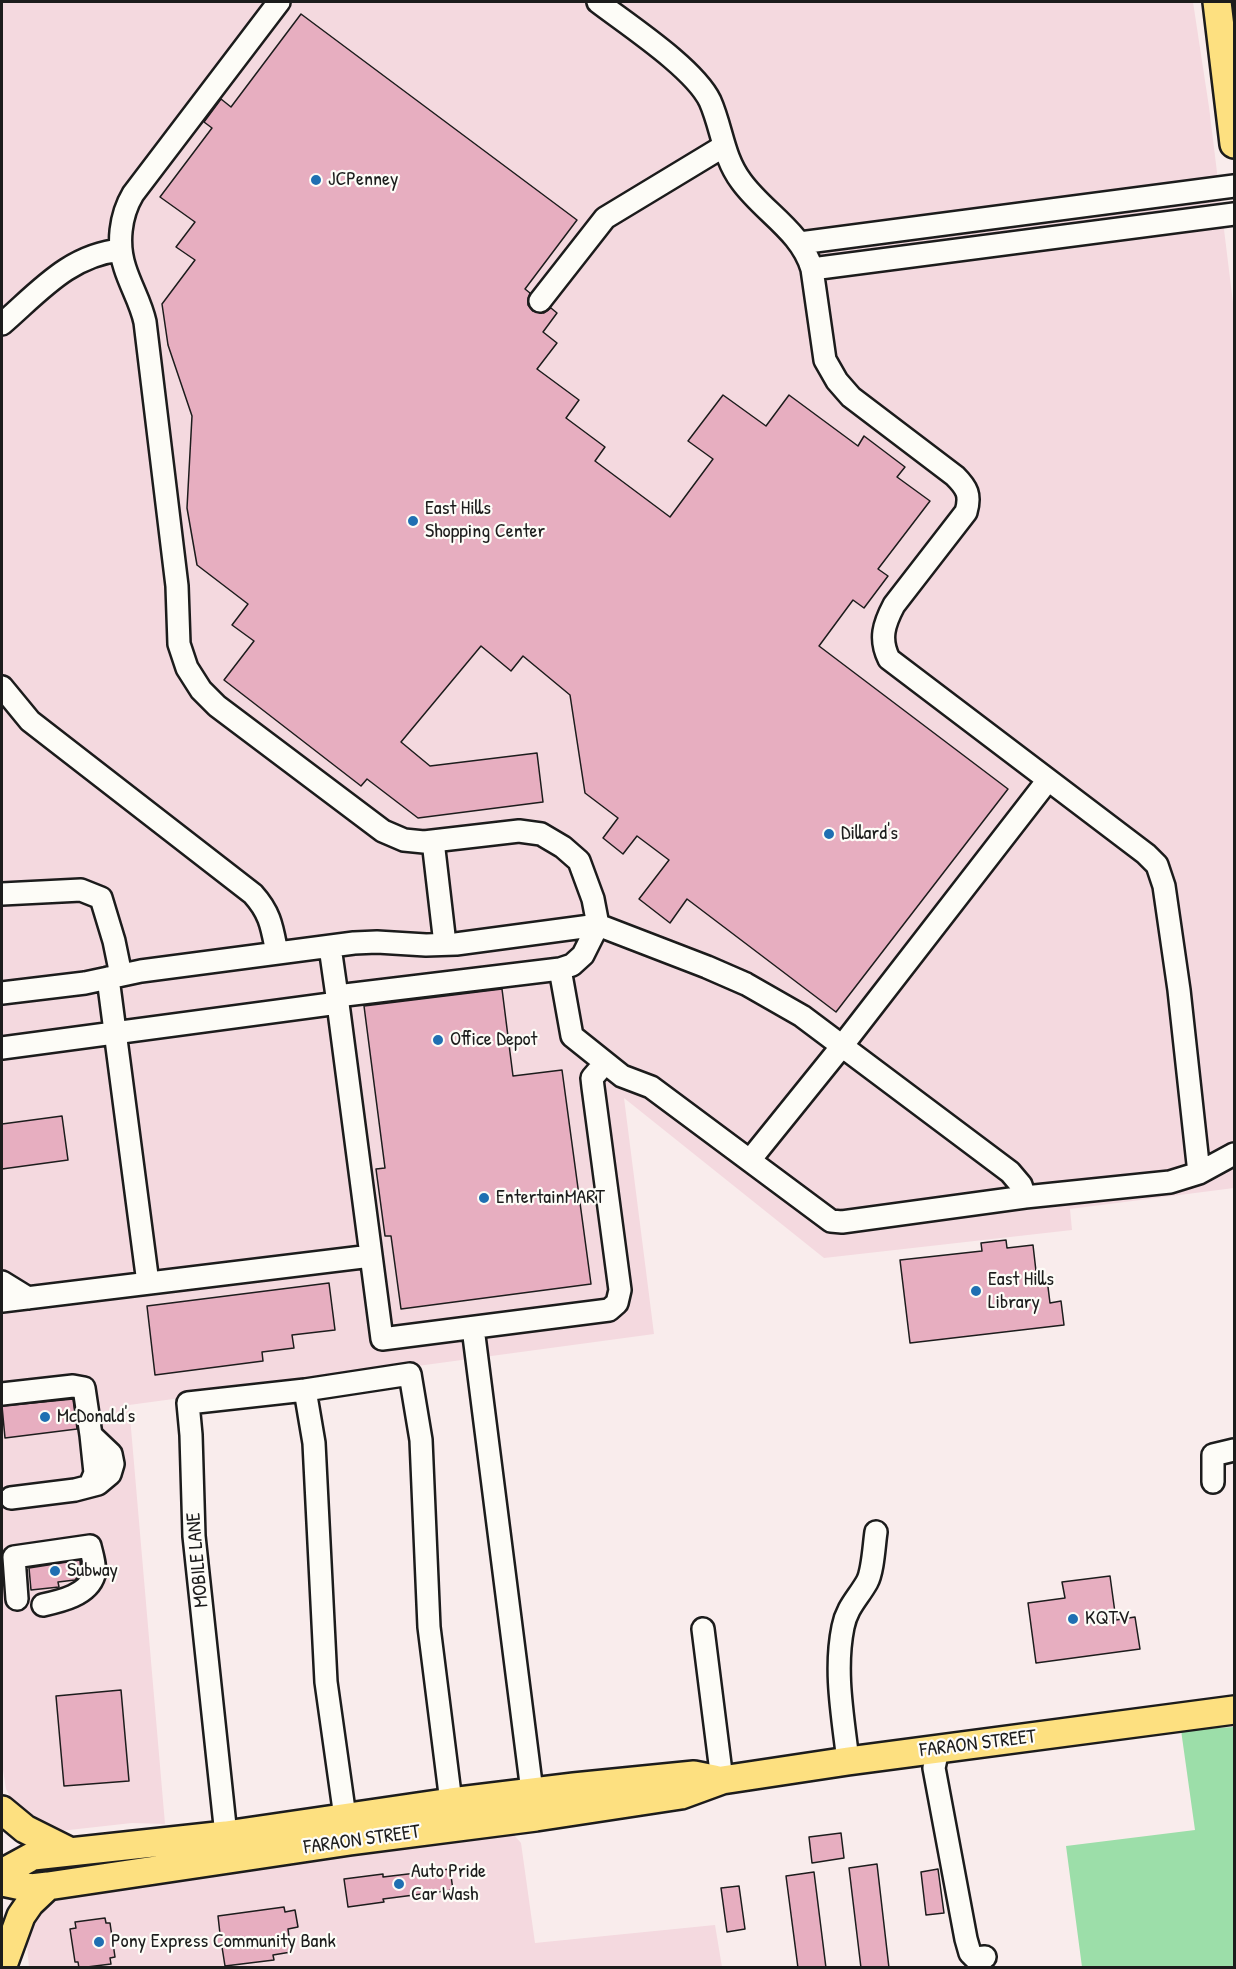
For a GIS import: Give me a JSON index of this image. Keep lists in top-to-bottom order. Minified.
{"streets":{"main road":["FARAON STREET"],"street":["MOBILE LANE"]},"crossings":[["MOBILE LANE","FARAON STREET"]],"places":["JCPenney","East Hills Shopping Center","Dillard's","Office Depot","EntertainMART","East Hills Library","McDonald's","Subway","KQTV","Auto Pride Car Wash","Pony Express Community Bank"]}
